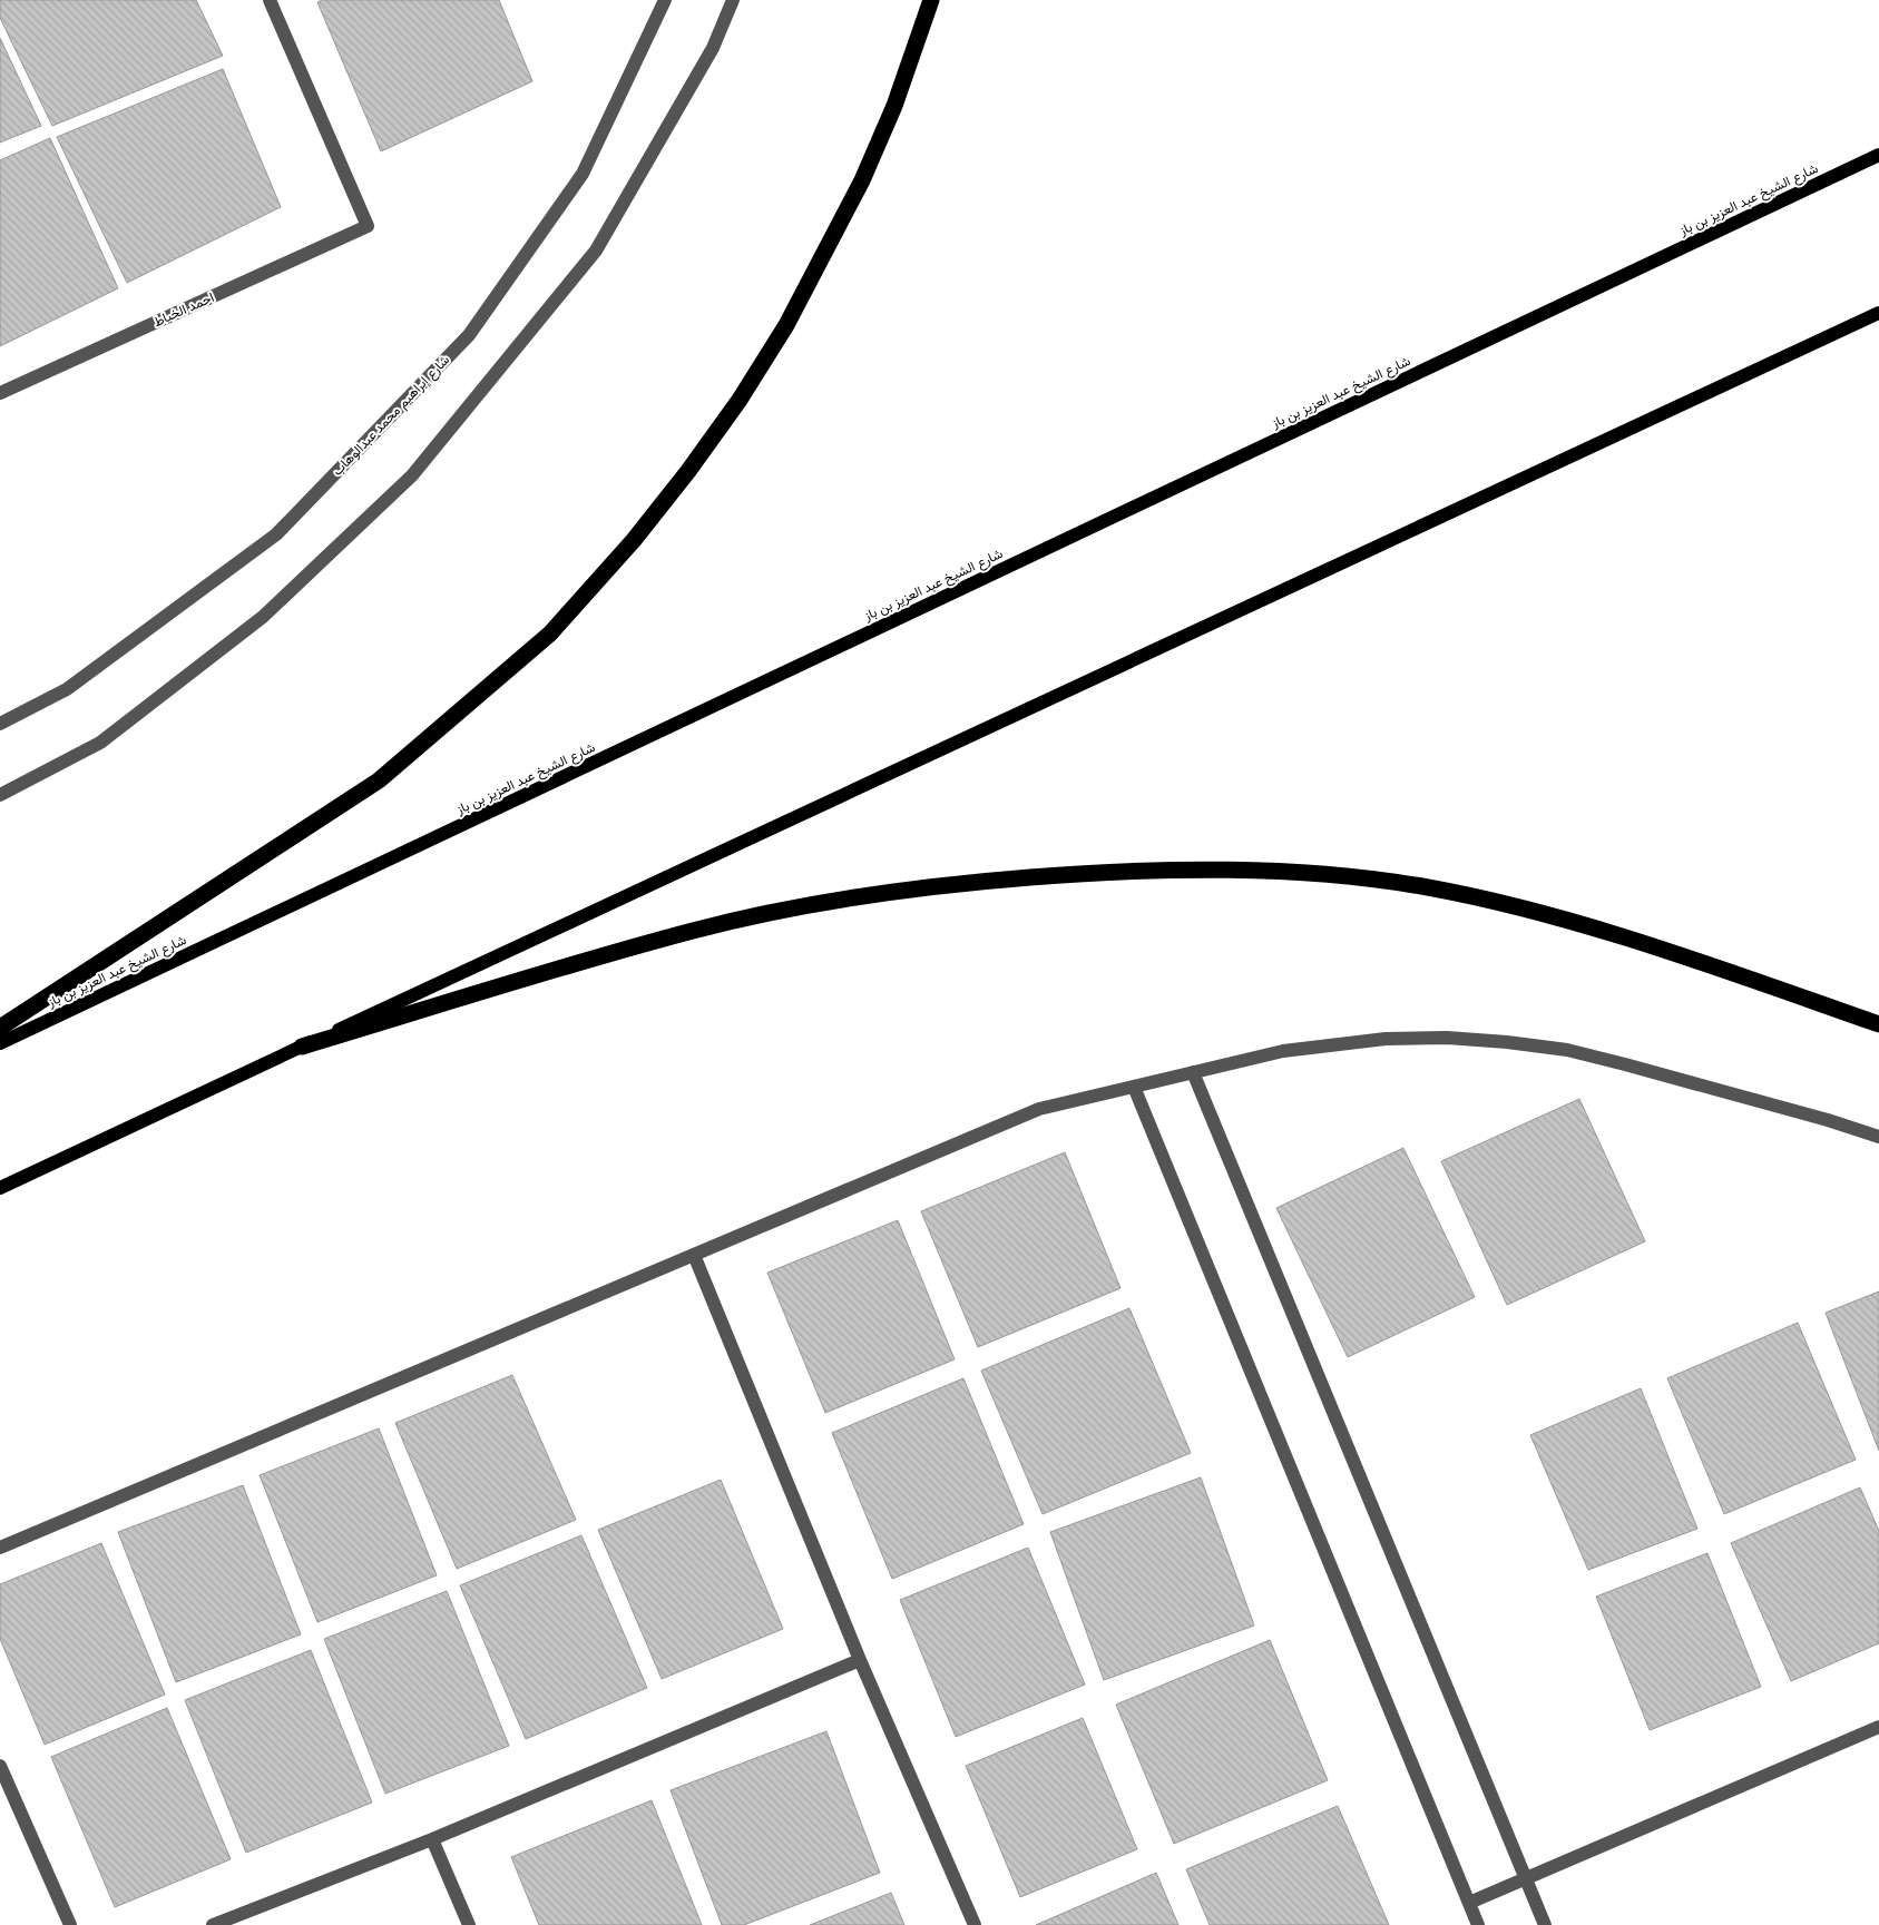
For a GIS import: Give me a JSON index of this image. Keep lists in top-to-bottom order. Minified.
{"streets":{"main road":["شارع الشيخ عبد العزيز بن باز"],"street":["احمد الخياط","شارع إبراهيم محمد عبدالوهاب"]}}
